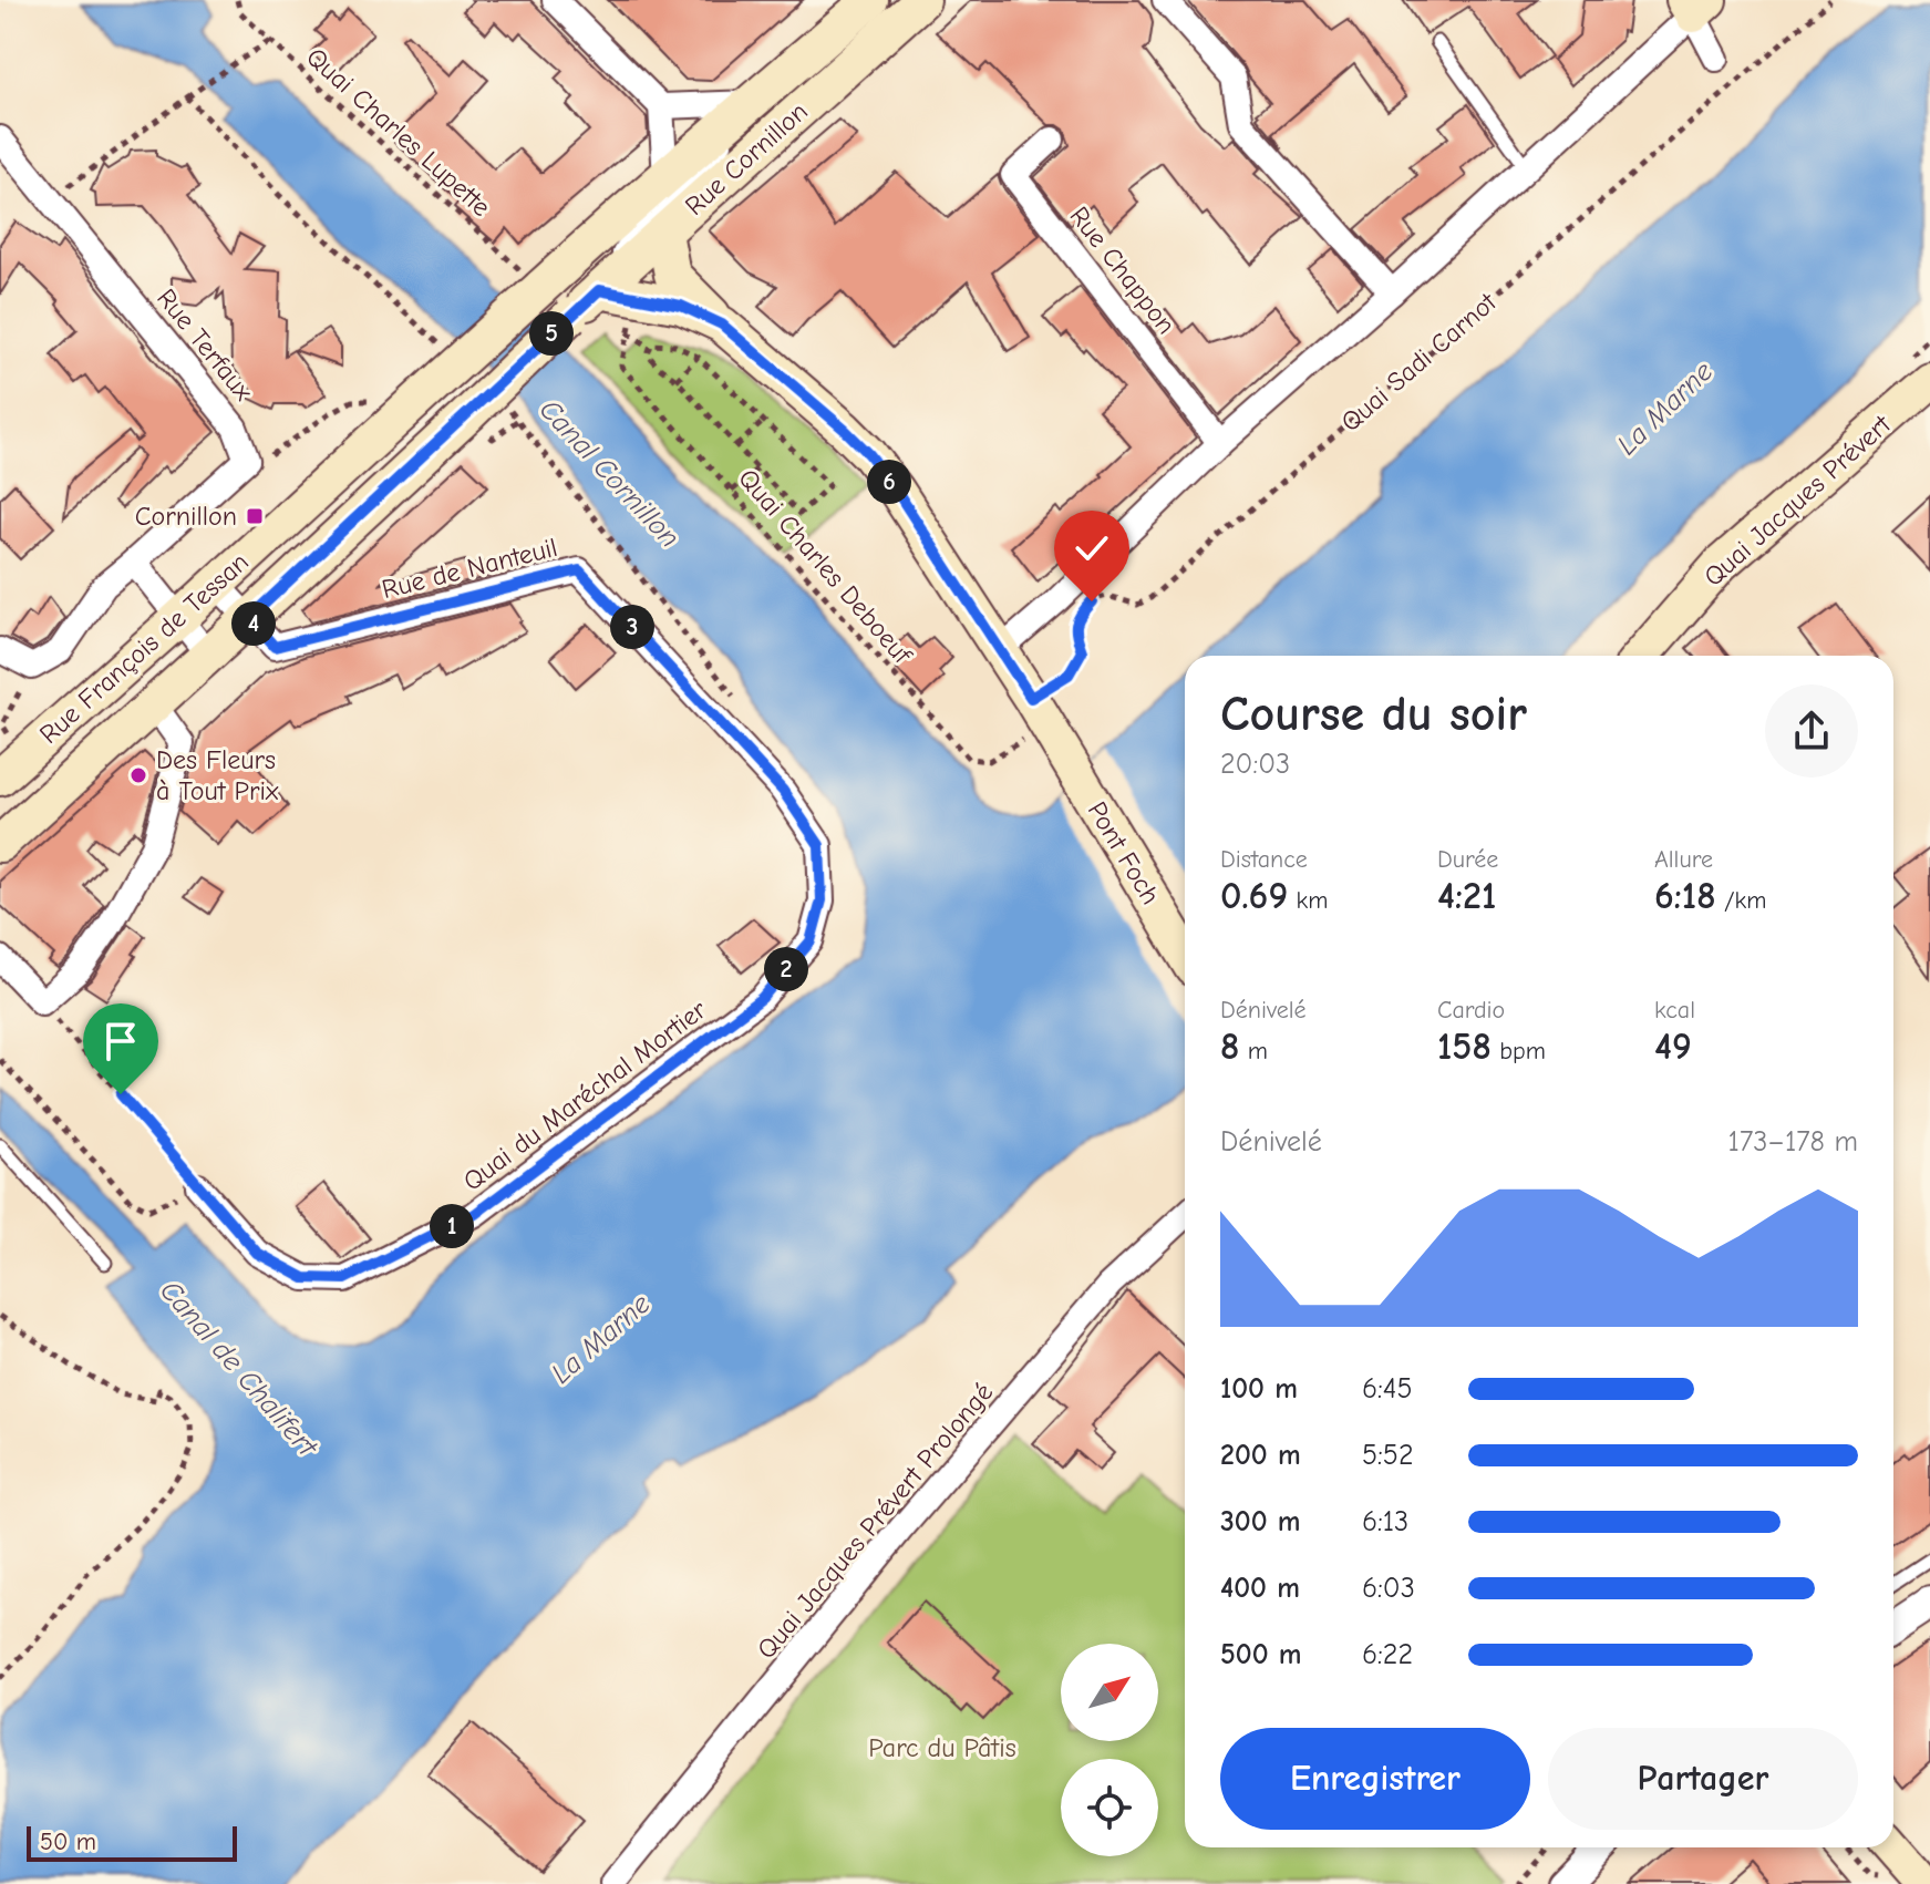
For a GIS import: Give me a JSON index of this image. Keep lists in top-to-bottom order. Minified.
{"streets":{"main road":["Rue Cornillon","Quai Jacques Prévert","Rue François de Tessan","Pont Foch"],"street":["Rue Chappon","Rue Terfaux","Rue de Nanteuil","Quai du Maréchal Mortier","Quai Jacques Prévert Prolongé"],"path":["Quai Charles Lupette","Quai Sadi Carnot","Quai Charles Deboeuf"]},"crossings":[["Quai Charles Lupette","Rue Cornillon"],["Rue Cornillon","Rue François de Tessan"],["Quai Charles Deboeuf","Pont Foch"],["Rue de Nanteuil","Rue François de Tessan"],["Rue de Nanteuil","Quai du Maréchal Mortier"]],"water":["La Marne","Canal Cornillon","Canal de Chalifert"],"parks":["Parc du Pâtis"],"places":{"transit":["Cornillon"],"other":["Des Fleurs à Tout Prix"]},"scale_bar":"50 m","north":"top right","page":{"pins":["5","6","4","3","2","1"],"heading":["Course du soir","20:03"],"stats":[["Distance","0.69 km"],["Durée","4:21"],["Allure","6:18 /km"],["Dénivelé","8 m"],["Cardio","158 bpm"],["kcal","49"]],"chart":["Dénivelé","173–178 m"],"list":[{"name":"100 m","note":"6:45"},{"name":"200 m","note":"5:52"},{"name":"300 m","note":"6:13"},{"name":"400 m","note":"6:03"},{"name":"500 m","note":"6:22"}],"buttons":["Enregistrer","Partager"],"scale":"50 m"}}
